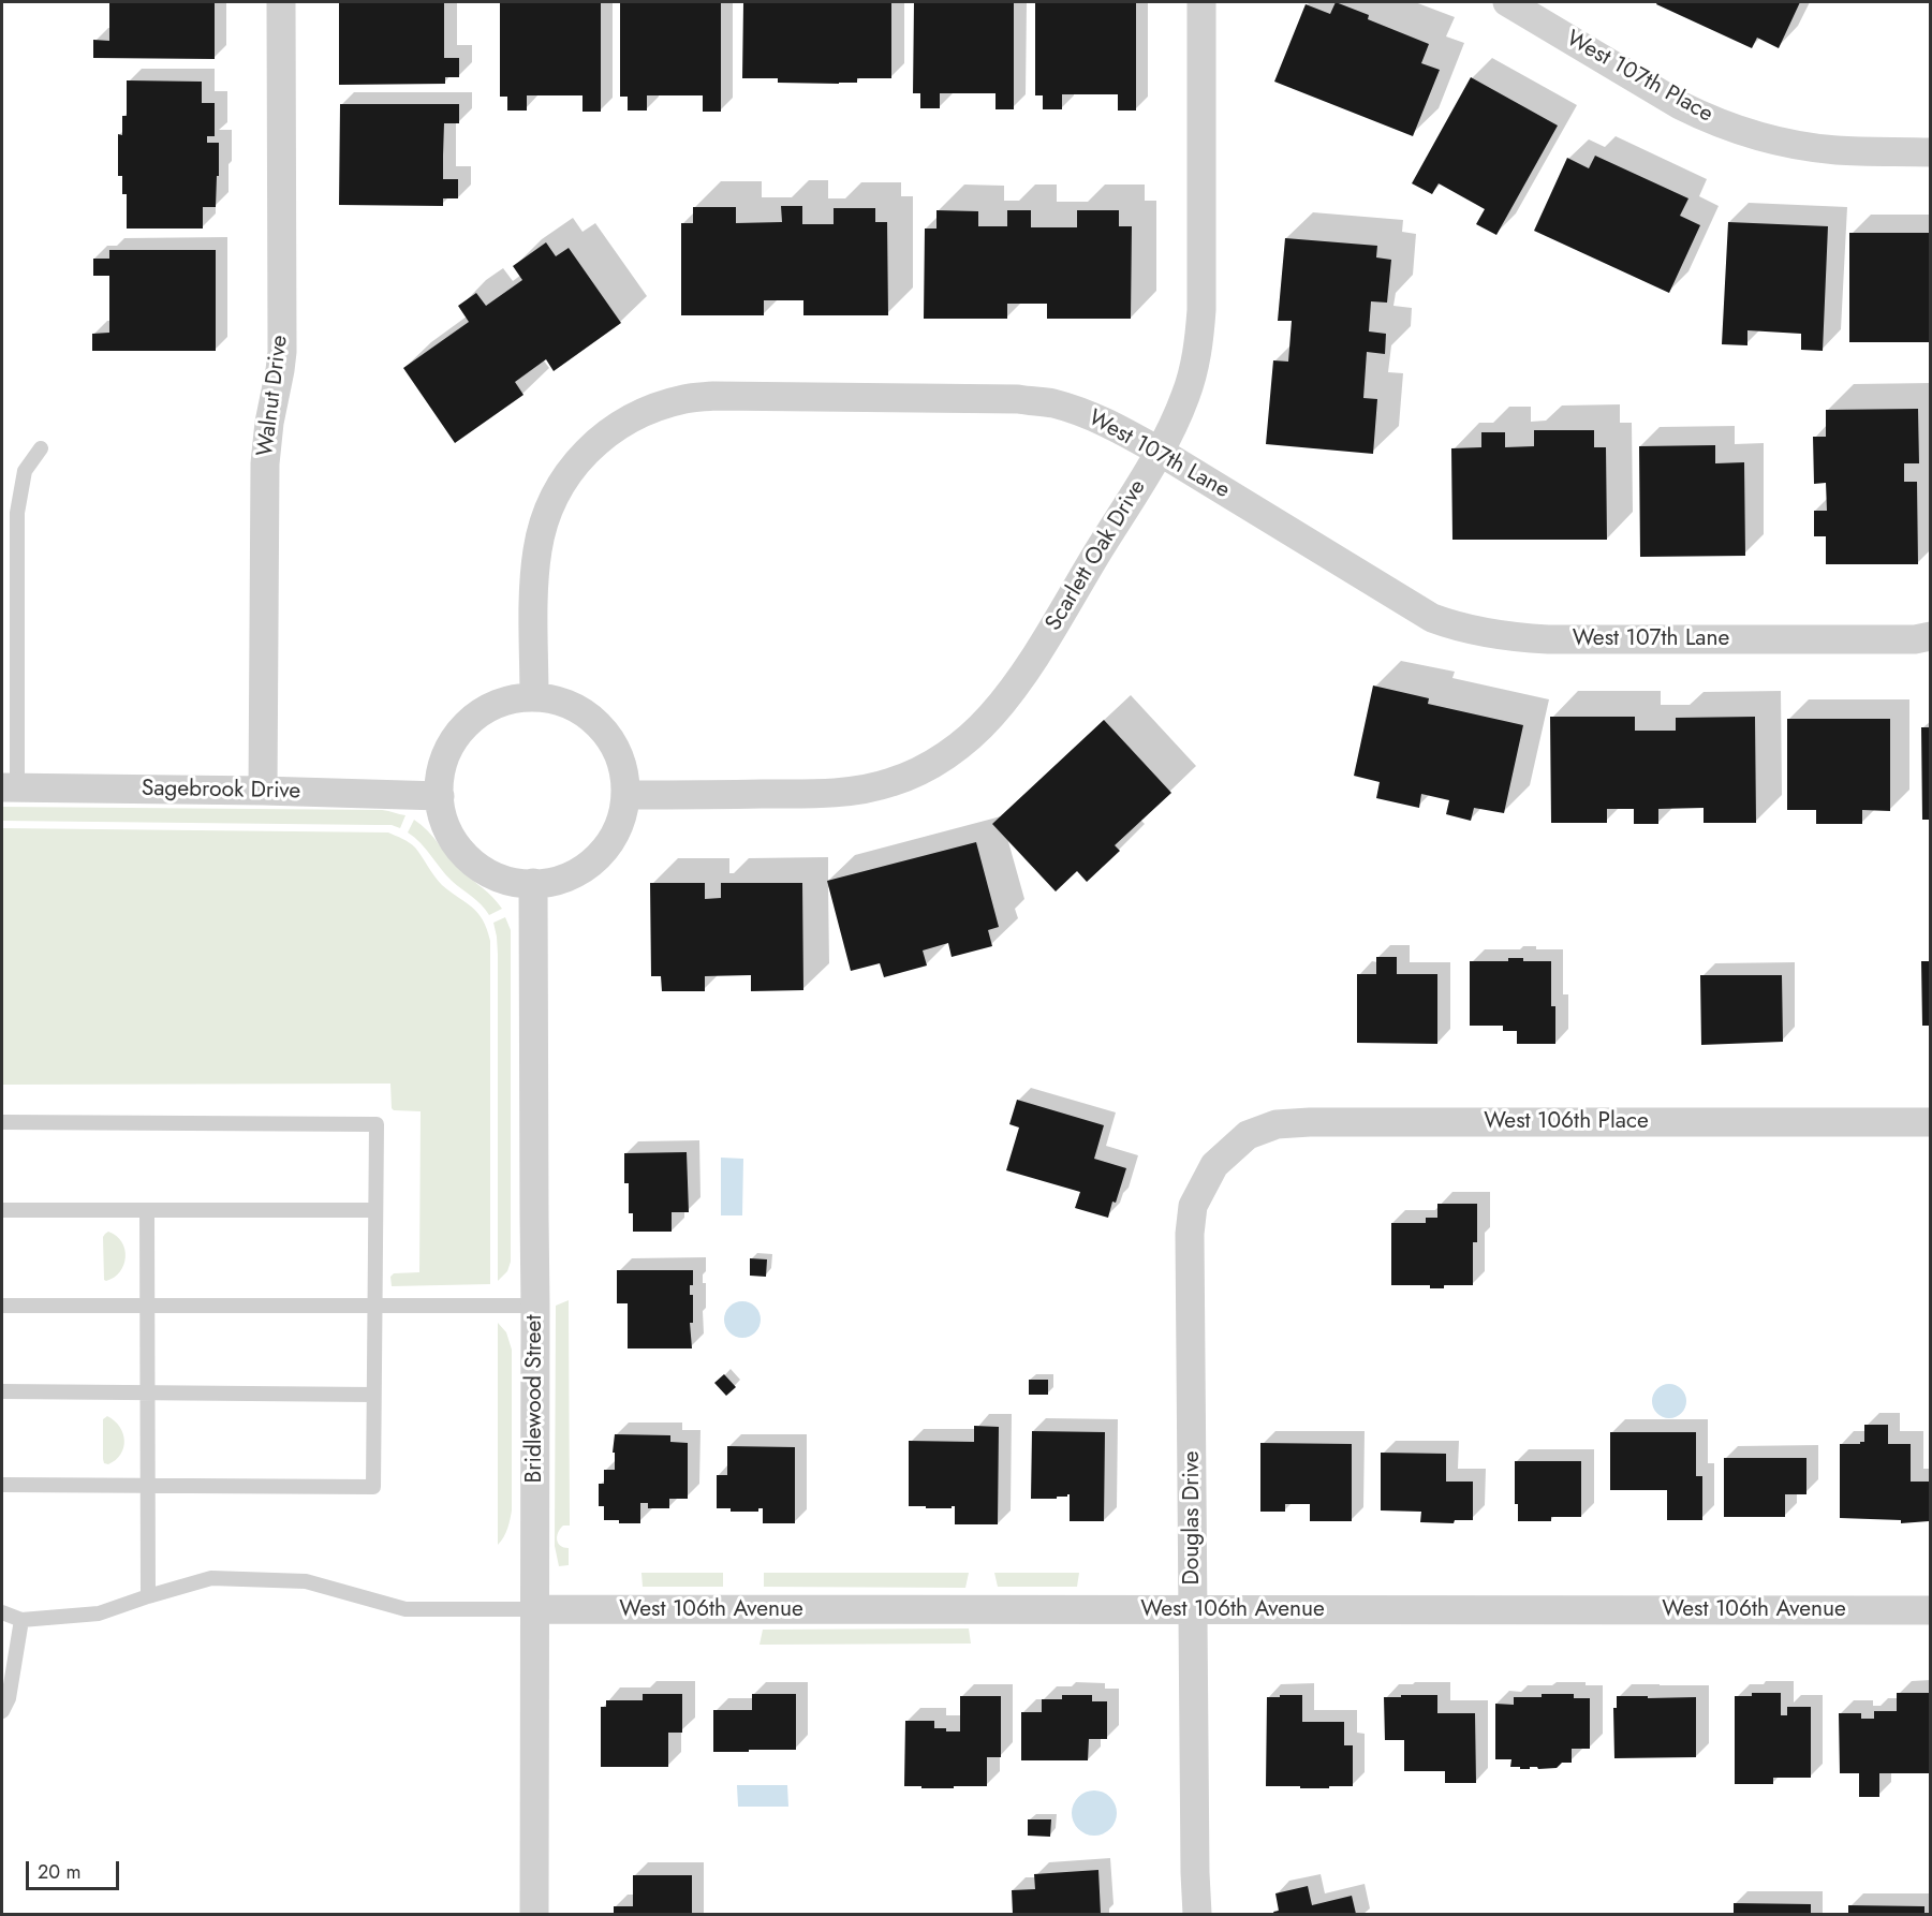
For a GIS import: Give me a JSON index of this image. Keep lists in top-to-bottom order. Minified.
{"streets":{"street":["West 107th Place","Walnut Drive","West 107th Lane","Scarlett Oak Drive","Sagebrook Drive","West 106th Place","Bridlewood Street","Douglas Drive","West 106th Avenue"]},"crossings":[["Walnut Drive","Sagebrook Drive"],["West 107th Lane","Scarlett Oak Drive"],["West 107th Lane","Sagebrook Drive"],["West 107th Lane","Bridlewood Street"],["Scarlett Oak Drive","Sagebrook Drive"],["Scarlett Oak Drive","Bridlewood Street"],["Sagebrook Drive","Bridlewood Street"],["West 106th Place","Douglas Drive"],["Bridlewood Street","West 106th Avenue"],["Douglas Drive","West 106th Avenue"]],"scale_bar":"20 m"}
